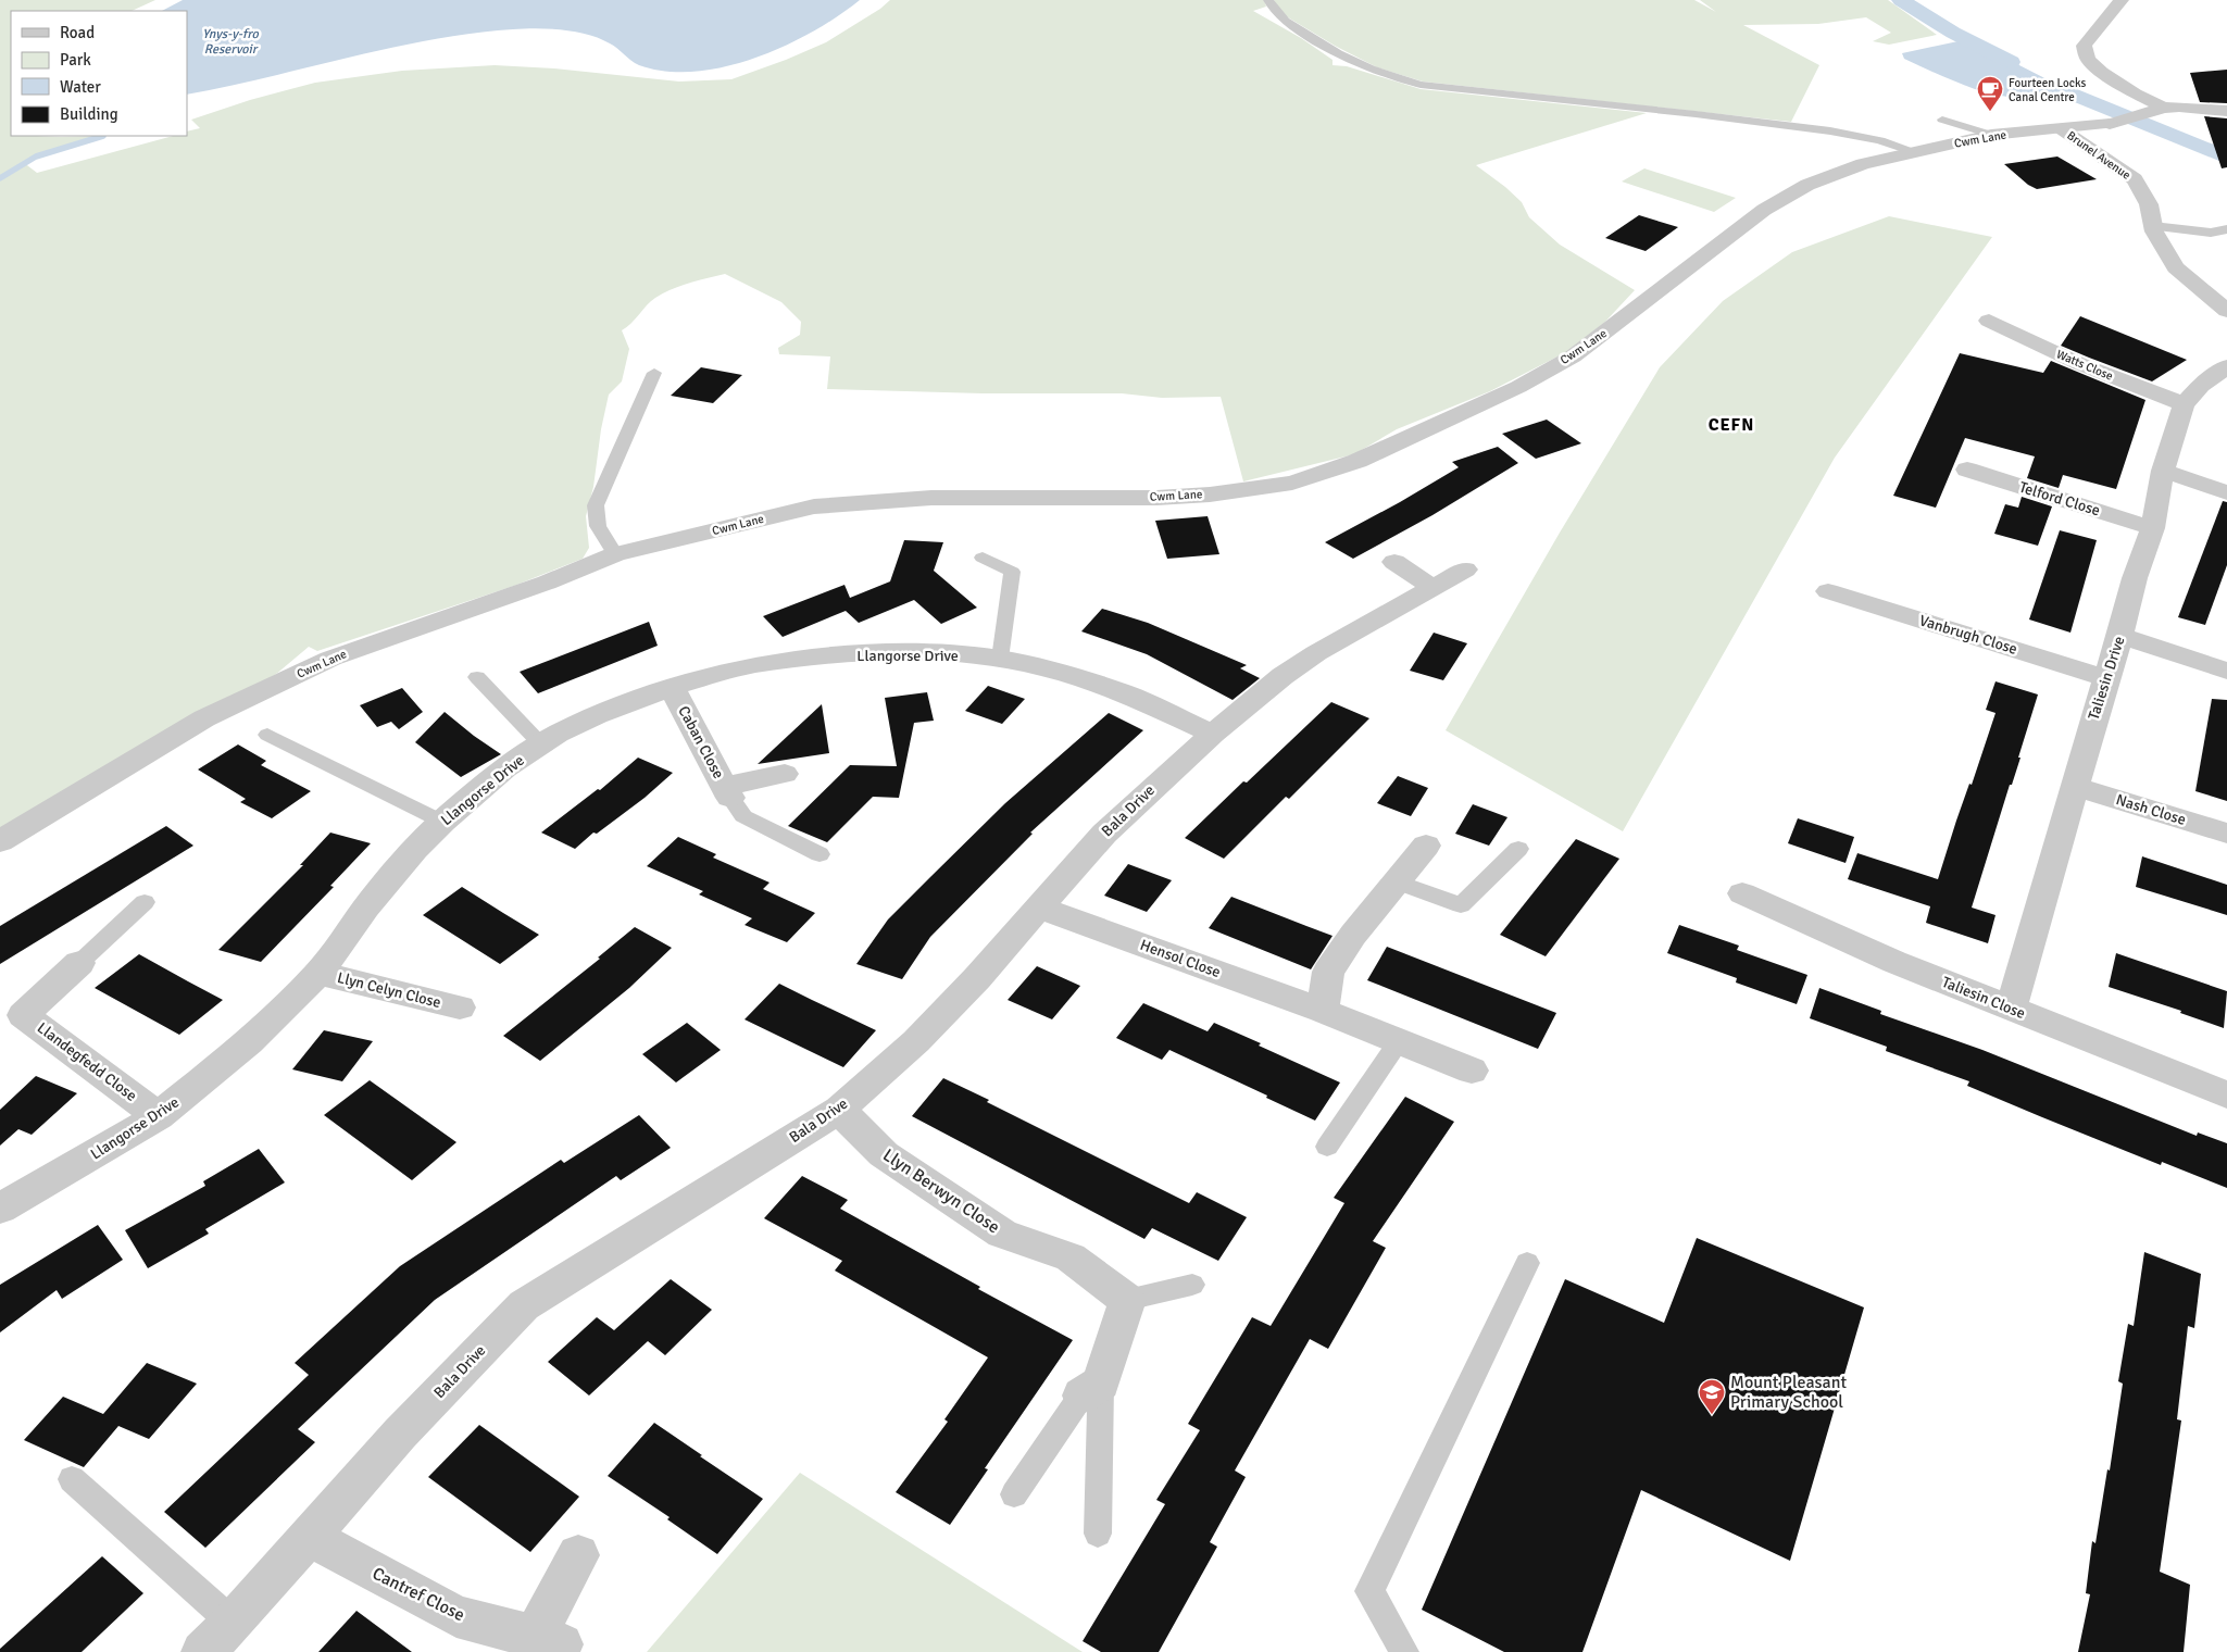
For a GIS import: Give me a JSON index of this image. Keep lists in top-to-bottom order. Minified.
{"streets":{"street":["Cwm Lane","Brunel Avenue","Watts Close","Telford Close","Vanbrugh Close","Llangorse Drive","Taliesin Drive","Caban Close","Nash Close","Bala Drive","Hensol Close","Llyn Celyn Close","Taliesin Close","Llandegfedd Close","Llyn Berwyn Close","Cantref Close"]},"crossings":[["Cwm Lane","Brunel Avenue"],["Watts Close","Taliesin Drive"],["Telford Close","Taliesin Drive"],["Vanbrugh Close","Taliesin Drive"],["Llangorse Drive","Caban Close"],["Llangorse Drive","Bala Drive"],["Llangorse Drive","Llyn Celyn Close"],["Llangorse Drive","Llandegfedd Close"],["Taliesin Drive","Nash Close"],["Taliesin Drive","Taliesin Close"],["Bala Drive","Hensol Close"],["Bala Drive","Llyn Berwyn Close"],["Bala Drive","Cantref Close"]],"districts":["CEFN"],"water":["Ynys-y-fro Reservoir"],"places":{"cafe":["Fourteen Locks Canal Centre"],"school or university":["Mount Pleasant Primary School"]},"legend":["Road","Park","Water","Building"]}
